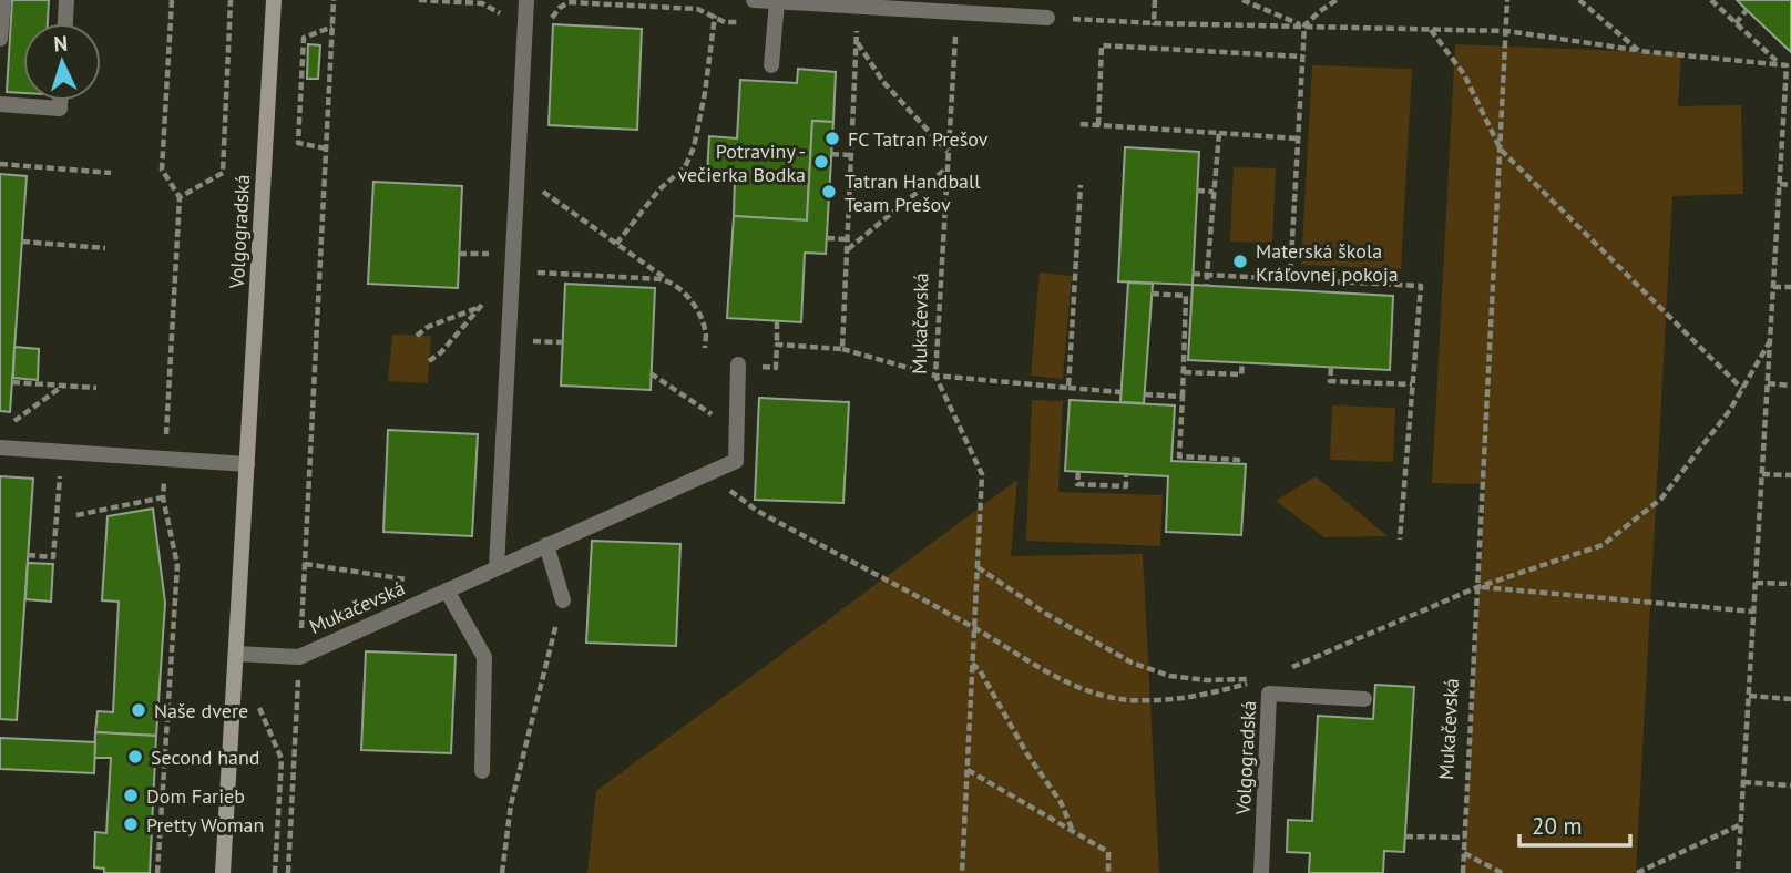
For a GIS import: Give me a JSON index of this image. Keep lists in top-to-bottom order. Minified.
{"streets":{"street":["Volgogradská","Mukačevská"]},"crossings":[["Volgogradská","Mukačevská"]],"places":["FC Tatran Prešov","Potraviny - večierka Bodka","Tatran Handball Team Prešov","Materská škola Kráľovnej pokoja","Naše dvere","Second hand","Dom Farieb","Pretty Woman"],"scale_bar":"20 m","north":"top"}
